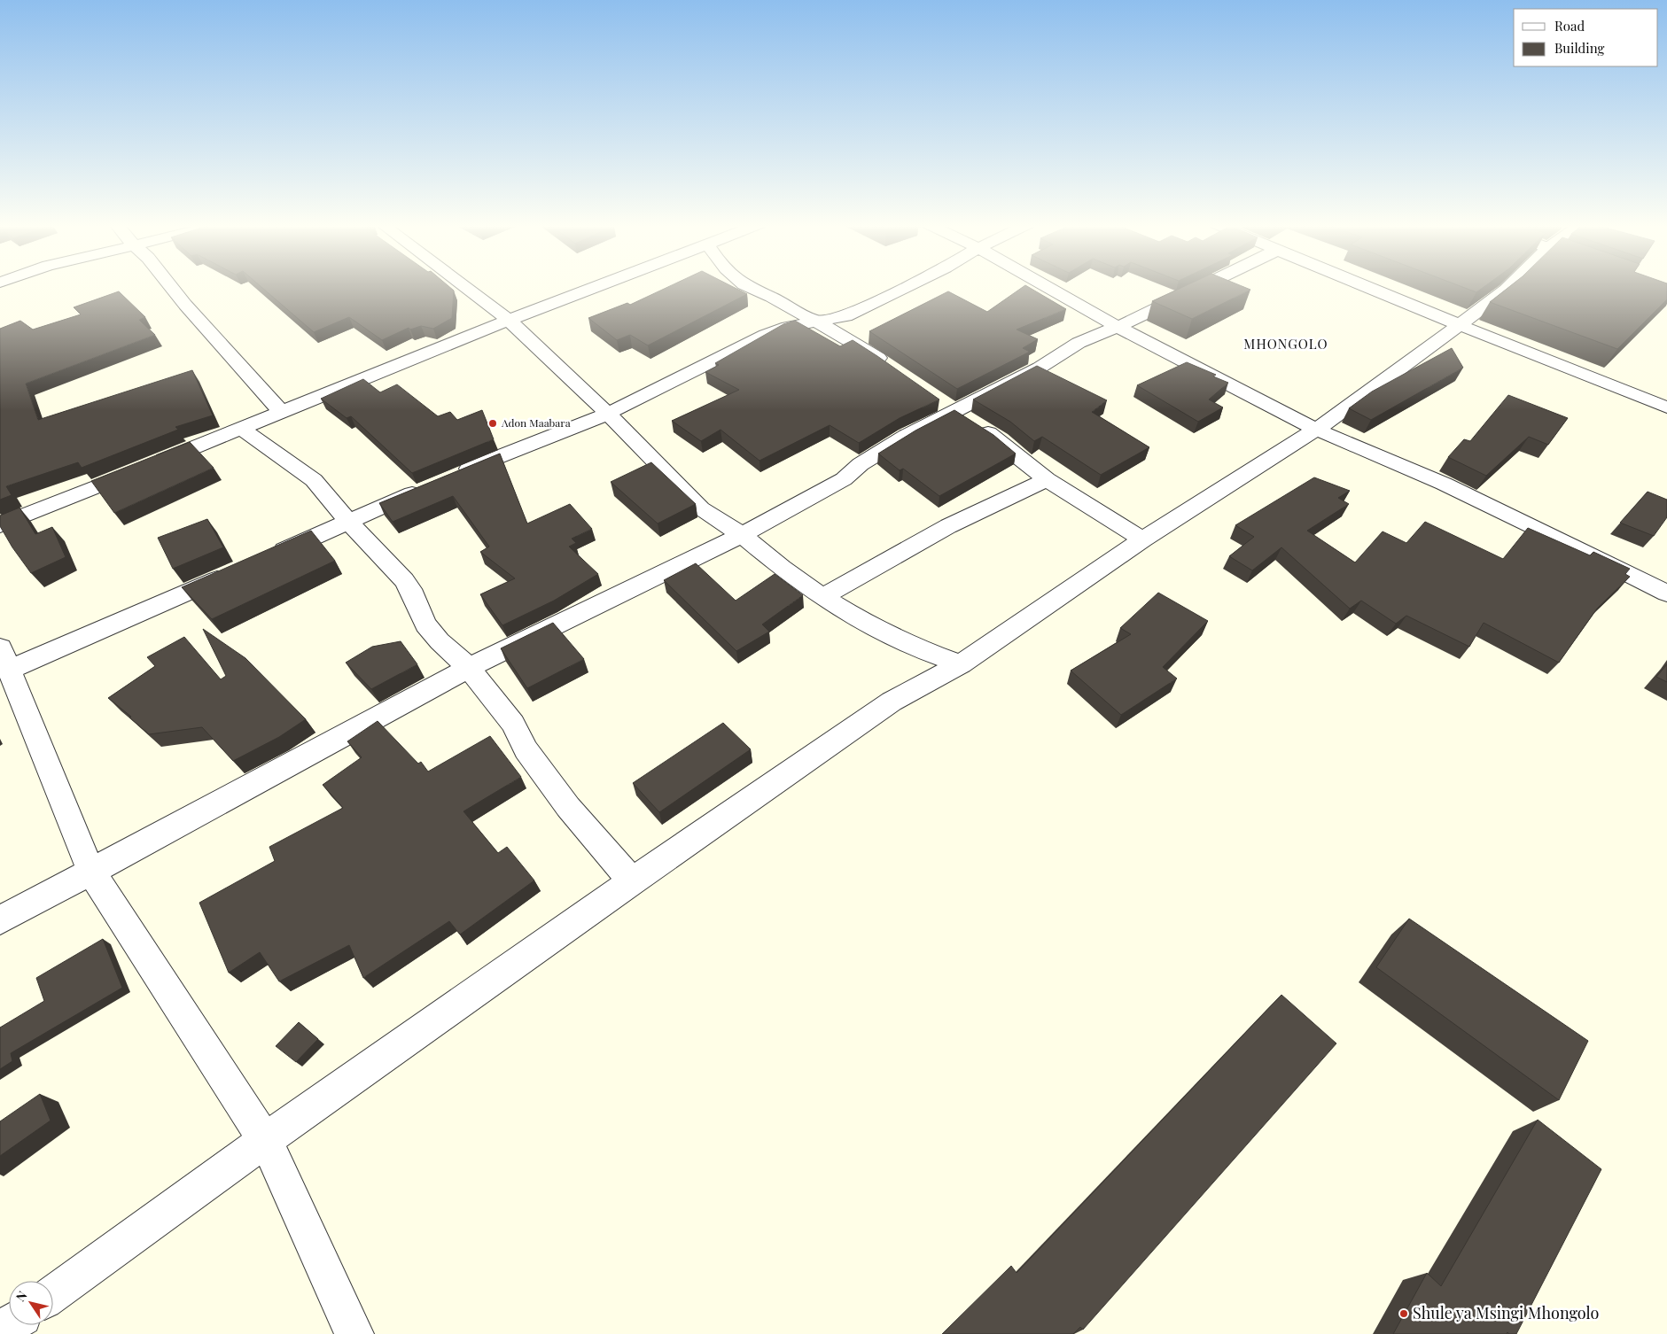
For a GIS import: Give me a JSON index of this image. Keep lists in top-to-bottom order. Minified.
{"districts":["MHONGOLO"],"places":["Adon Maabara","Shule ya Msingi Mhongolo"],"legend":["Road","Building"],"north":"top left"}
